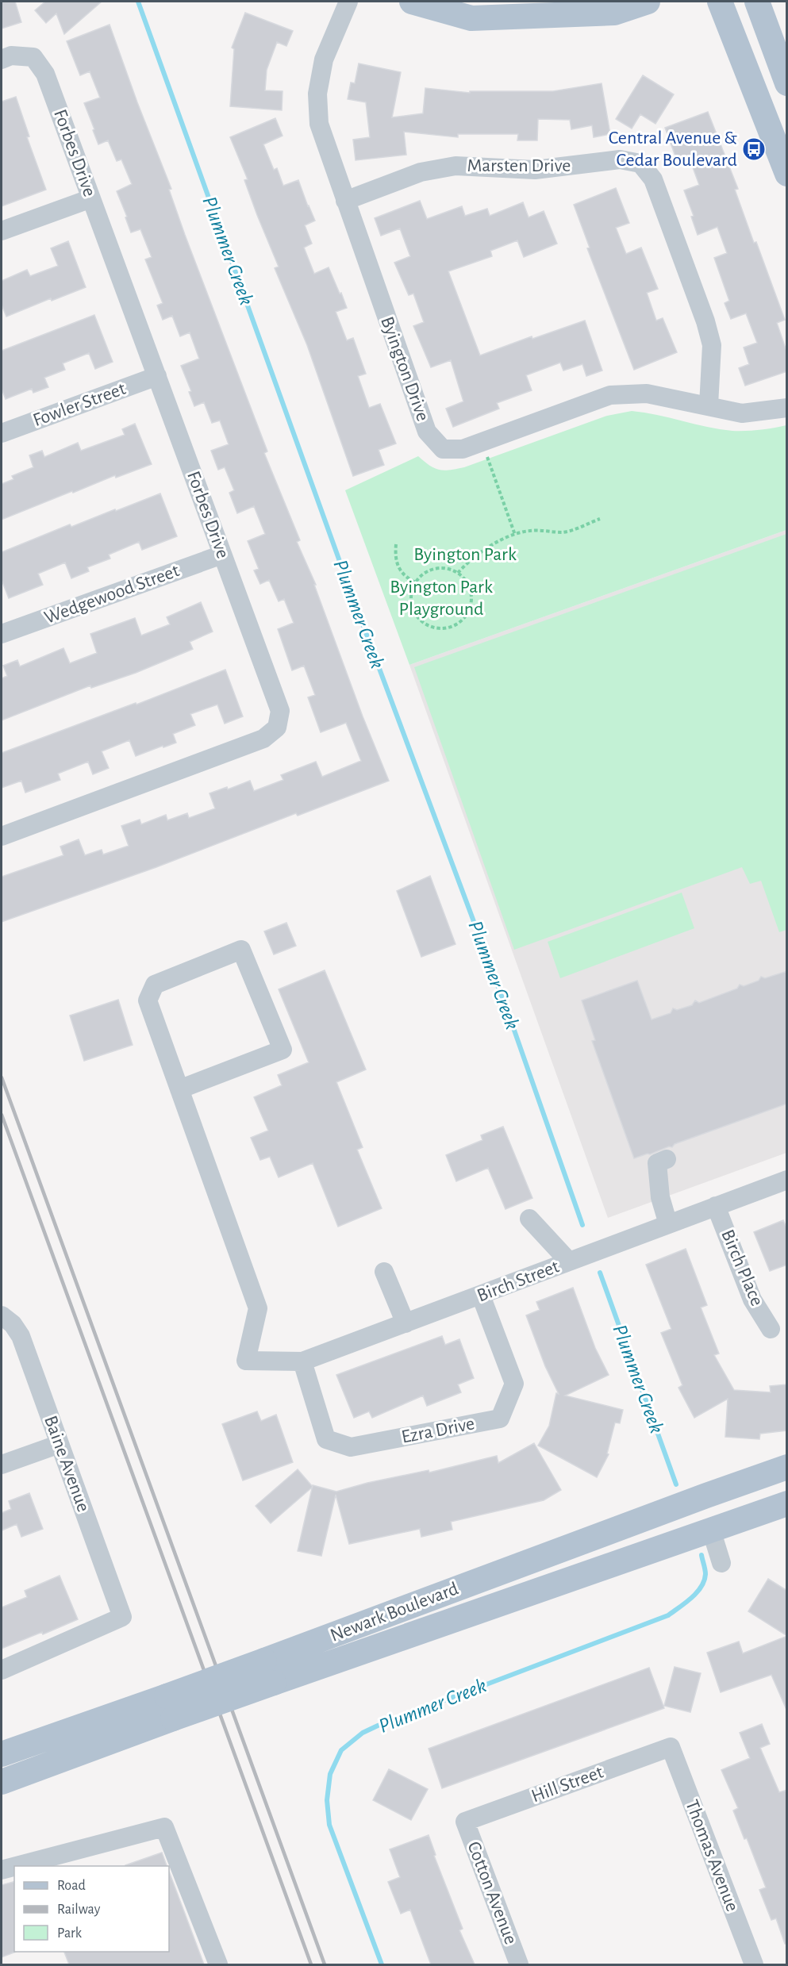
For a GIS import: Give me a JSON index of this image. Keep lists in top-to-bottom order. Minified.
{"streets":{"main road":["Newark Boulevard"],"street":["Forbes Drive","Marsten Drive","Byington Drive","Fowler Street","Wedgewood Street","Birch Place","Birch Street","Ezra Drive","Baine Avenue","Hill Street","Thomas Avenue","Cotton Avenue"]},"crossings":[["Forbes Drive","Fowler Street"],["Forbes Drive","Wedgewood Street"],["Marsten Drive","Byington Drive"],["Birch Place","Birch Street"],["Birch Street","Ezra Drive"],["Hill Street","Thomas Avenue"],["Hill Street","Cotton Avenue"]],"water":["Plummer Creek"],"parks":["Byington Park","Byington Park Playground"],"places":{"bus stop":["Central Avenue & Cedar Boulevard"]},"legend":["Road","Railway","Park"]}
